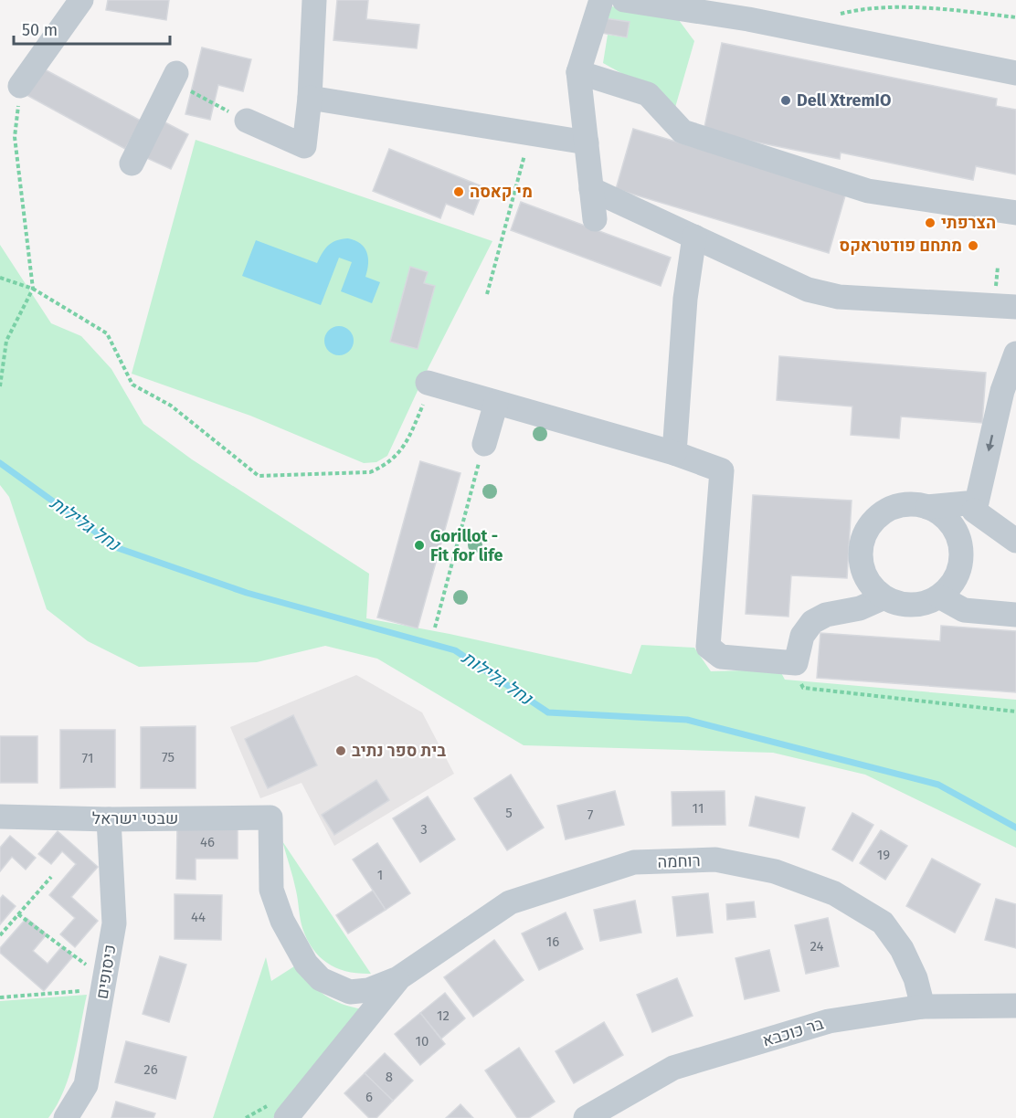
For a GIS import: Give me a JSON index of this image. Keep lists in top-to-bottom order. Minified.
{"streets":{"street":["שבטי ישראל","רוחמה","כיסופים","בר כוכבא"]},"crossings":[["שבטי ישראל","רוחמה"],["שבטי ישראל","כיסופים"],["רוחמה","בר כוכבא"]],"water":["נחל גלילות"],"places":["Dell XtremIO","מי קאסה","הצרפתי","מתחם פודטראקס","Gorillot - Fit for life","בית ספר נתיב"],"house_numbers":["75","71","11","5","7","3","46","19","1","44","16","24","12","10","26","8","6"],"scale_bar":"50 m"}
